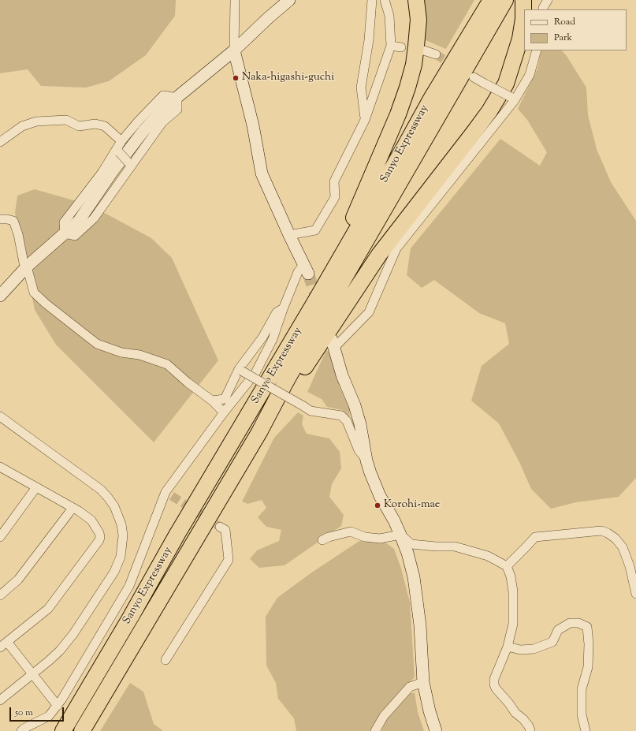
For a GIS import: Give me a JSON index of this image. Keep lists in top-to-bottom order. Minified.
{"streets":{"highway":["Sanyo Expressway"]},"places":["Naka-higashi-guchi","Korohi-mae"],"legend":["Road","Park"],"scale_bar":"50 m"}
